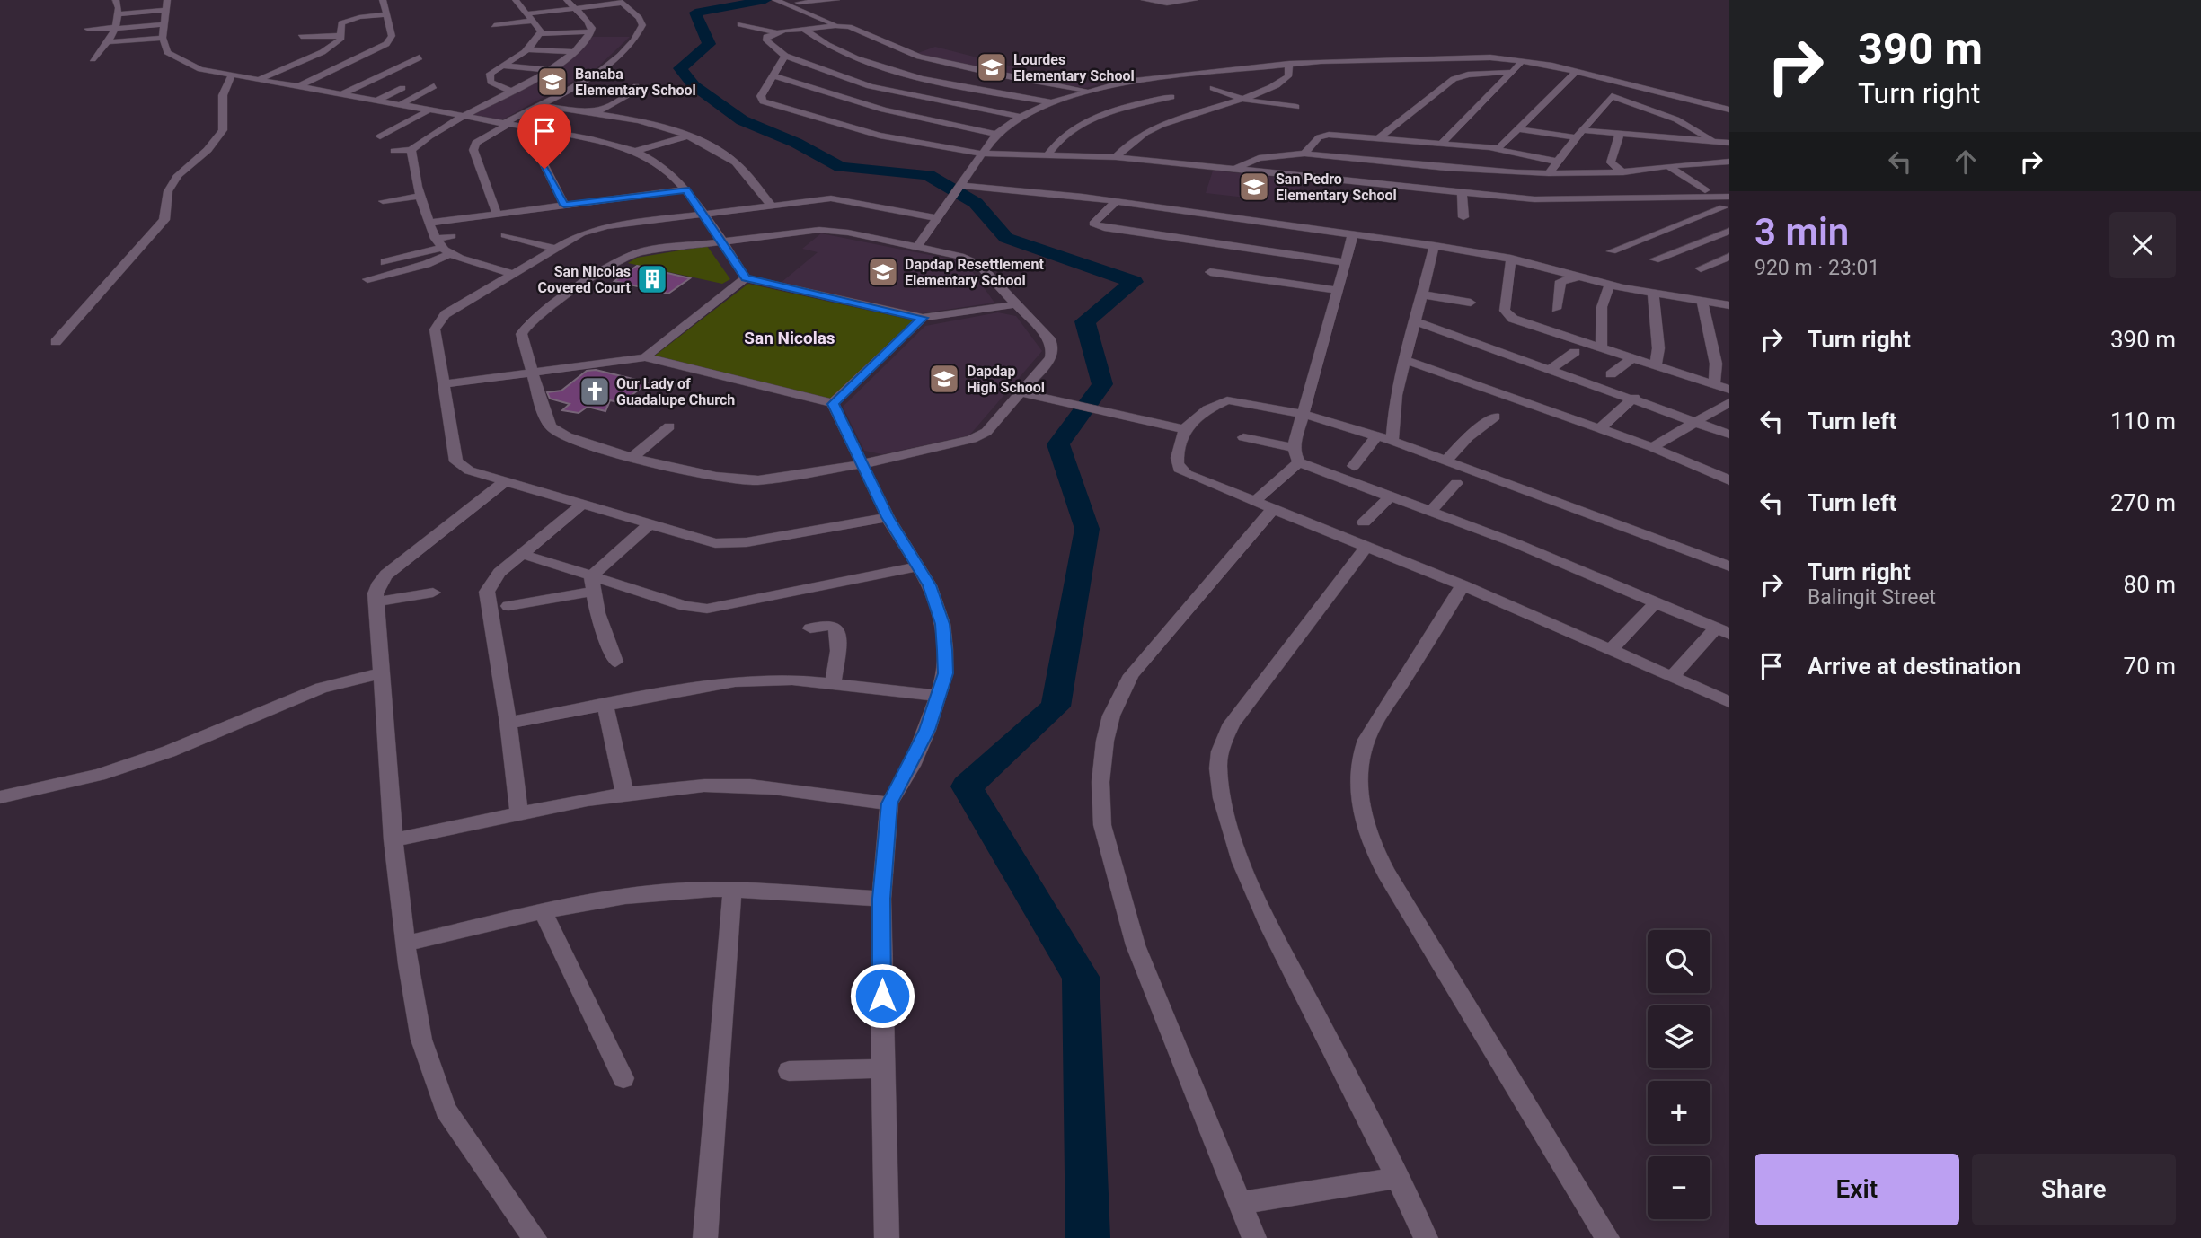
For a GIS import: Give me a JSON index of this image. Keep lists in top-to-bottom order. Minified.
{"districts":["San Nicolas"],"places":{"school or university":["Lourdes Elementary School","Banaba Elementary School","San Pedro Elementary School","Dapdap Resettlement Elementary School","Dapdap High School"],"building":["San Nicolas Covered Court"],"church":["Our Lady of Guadalupe Church"]},"page":{"turn":["390 m","Turn right"],"heading":["3 min","920 m · 23:01"],"list":[{"name":"Turn right","value":"390 m"},{"name":"Turn left","value":"110 m"},{"name":"Turn left","value":"270 m"},{"name":"Turn right","note":"Balingit Street","value":"80 m"},{"name":"Arrive at destination","value":"70 m"}],"map_buttons":["+","−"],"buttons":["Exit","Share"]}}
